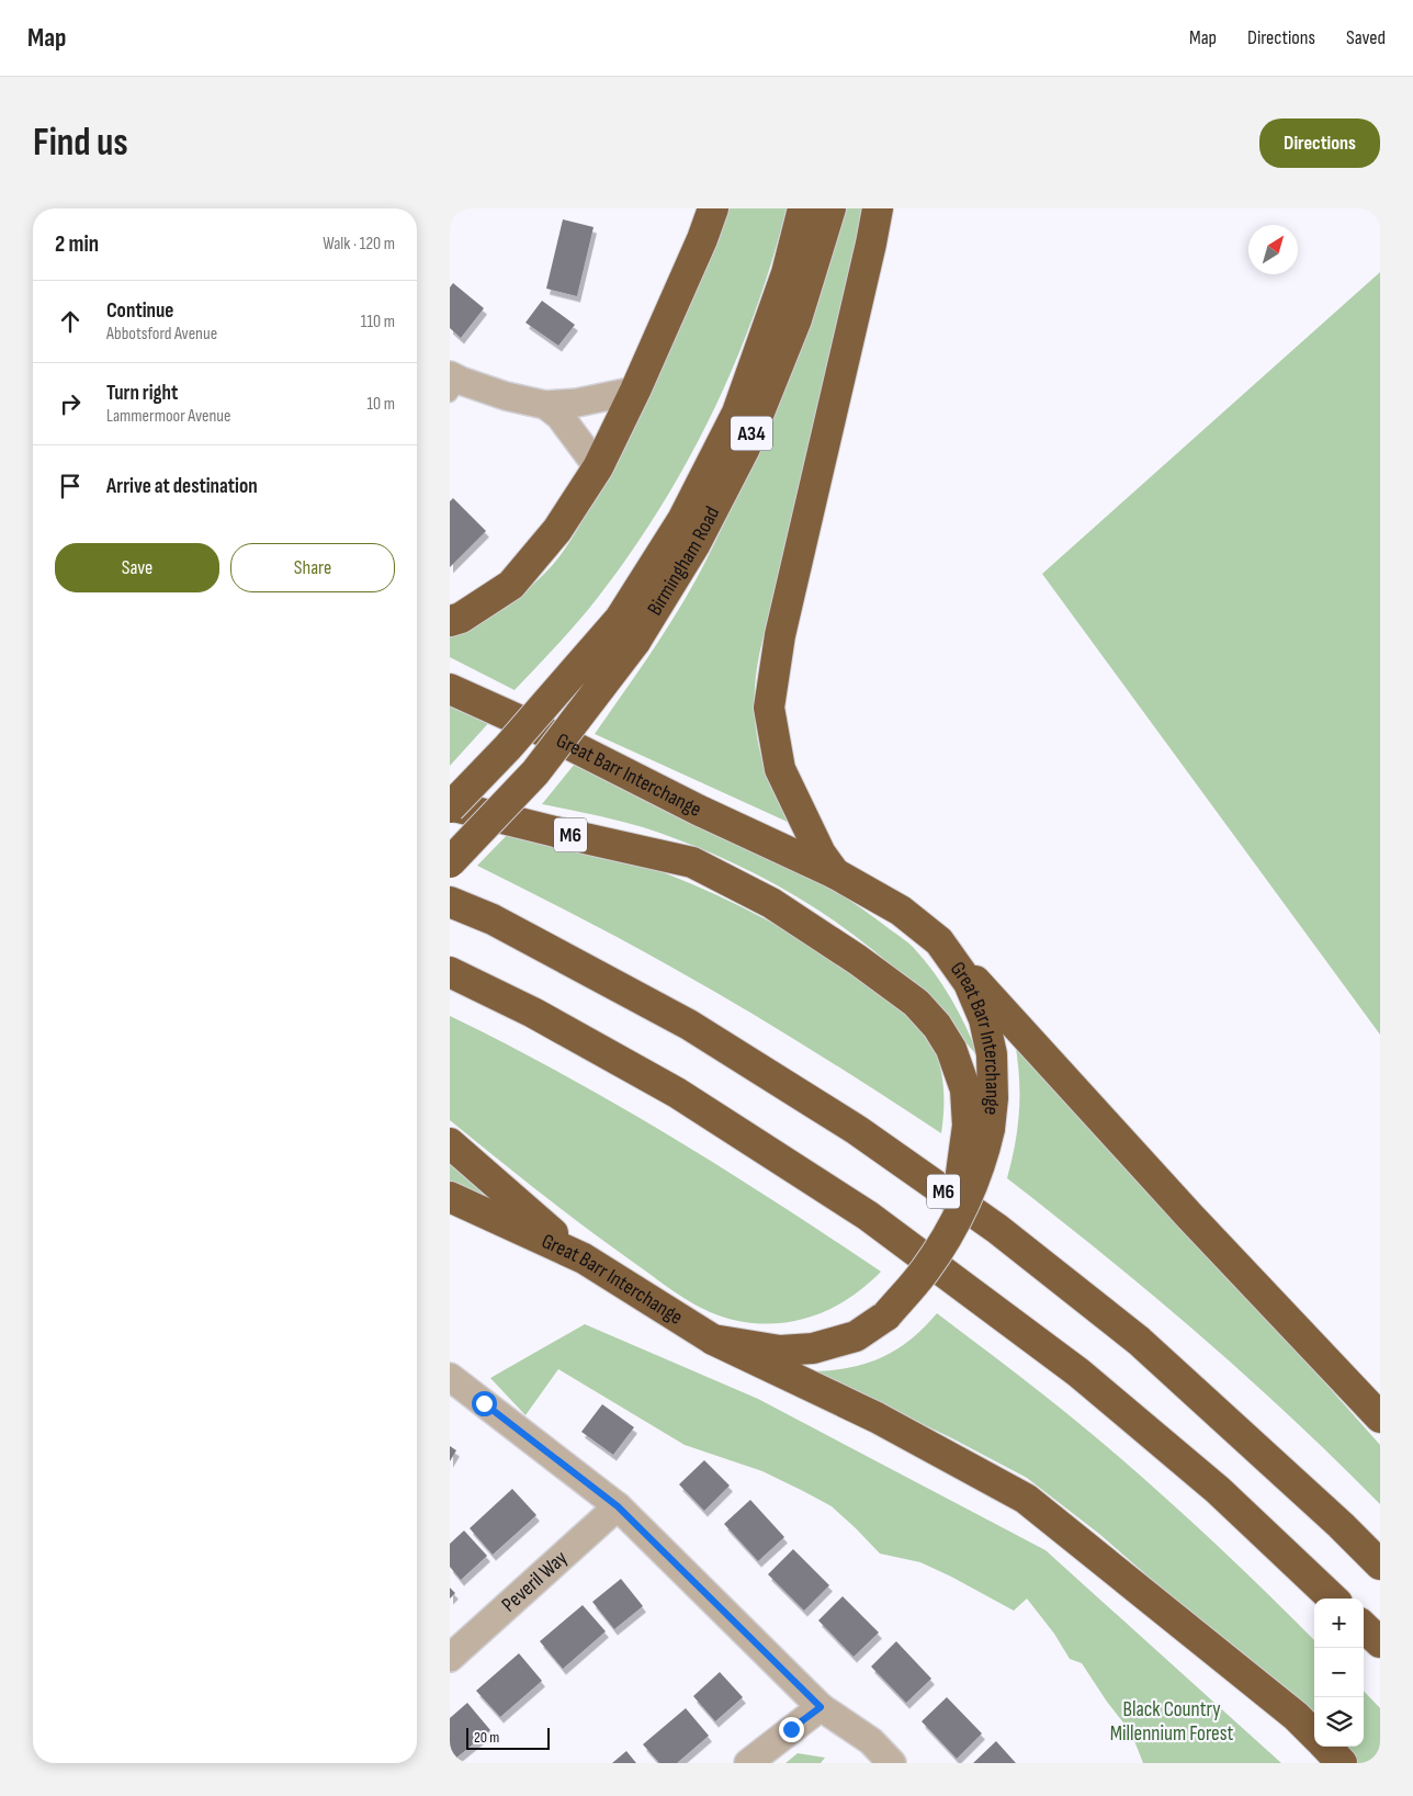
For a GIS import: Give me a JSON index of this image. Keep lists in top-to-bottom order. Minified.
{"streets":{"highway":["A34","Birmingham Road","Great Barr Interchange","M6"],"street":["Peveril Way"]},"crossings":[["Birmingham Road","M6"],["Great Barr Interchange","M6"]],"parks":["Black Country Millennium Forest"],"scale_bar":"20 m","north":"top right","page":{"header":"Map","nav":["Map","Directions","Saved"],"buttons":["Directions",["Save","Share"]],"title":"Find us","heading":["2 min","Walk · 120 m"],"list":[["Continue","Abbotsford Avenue","110 m"],["Turn right","Lammermoor Avenue","10 m"],"Arrive at destination"],"map_buttons":["+","−"],"scale":"20 m"}}
